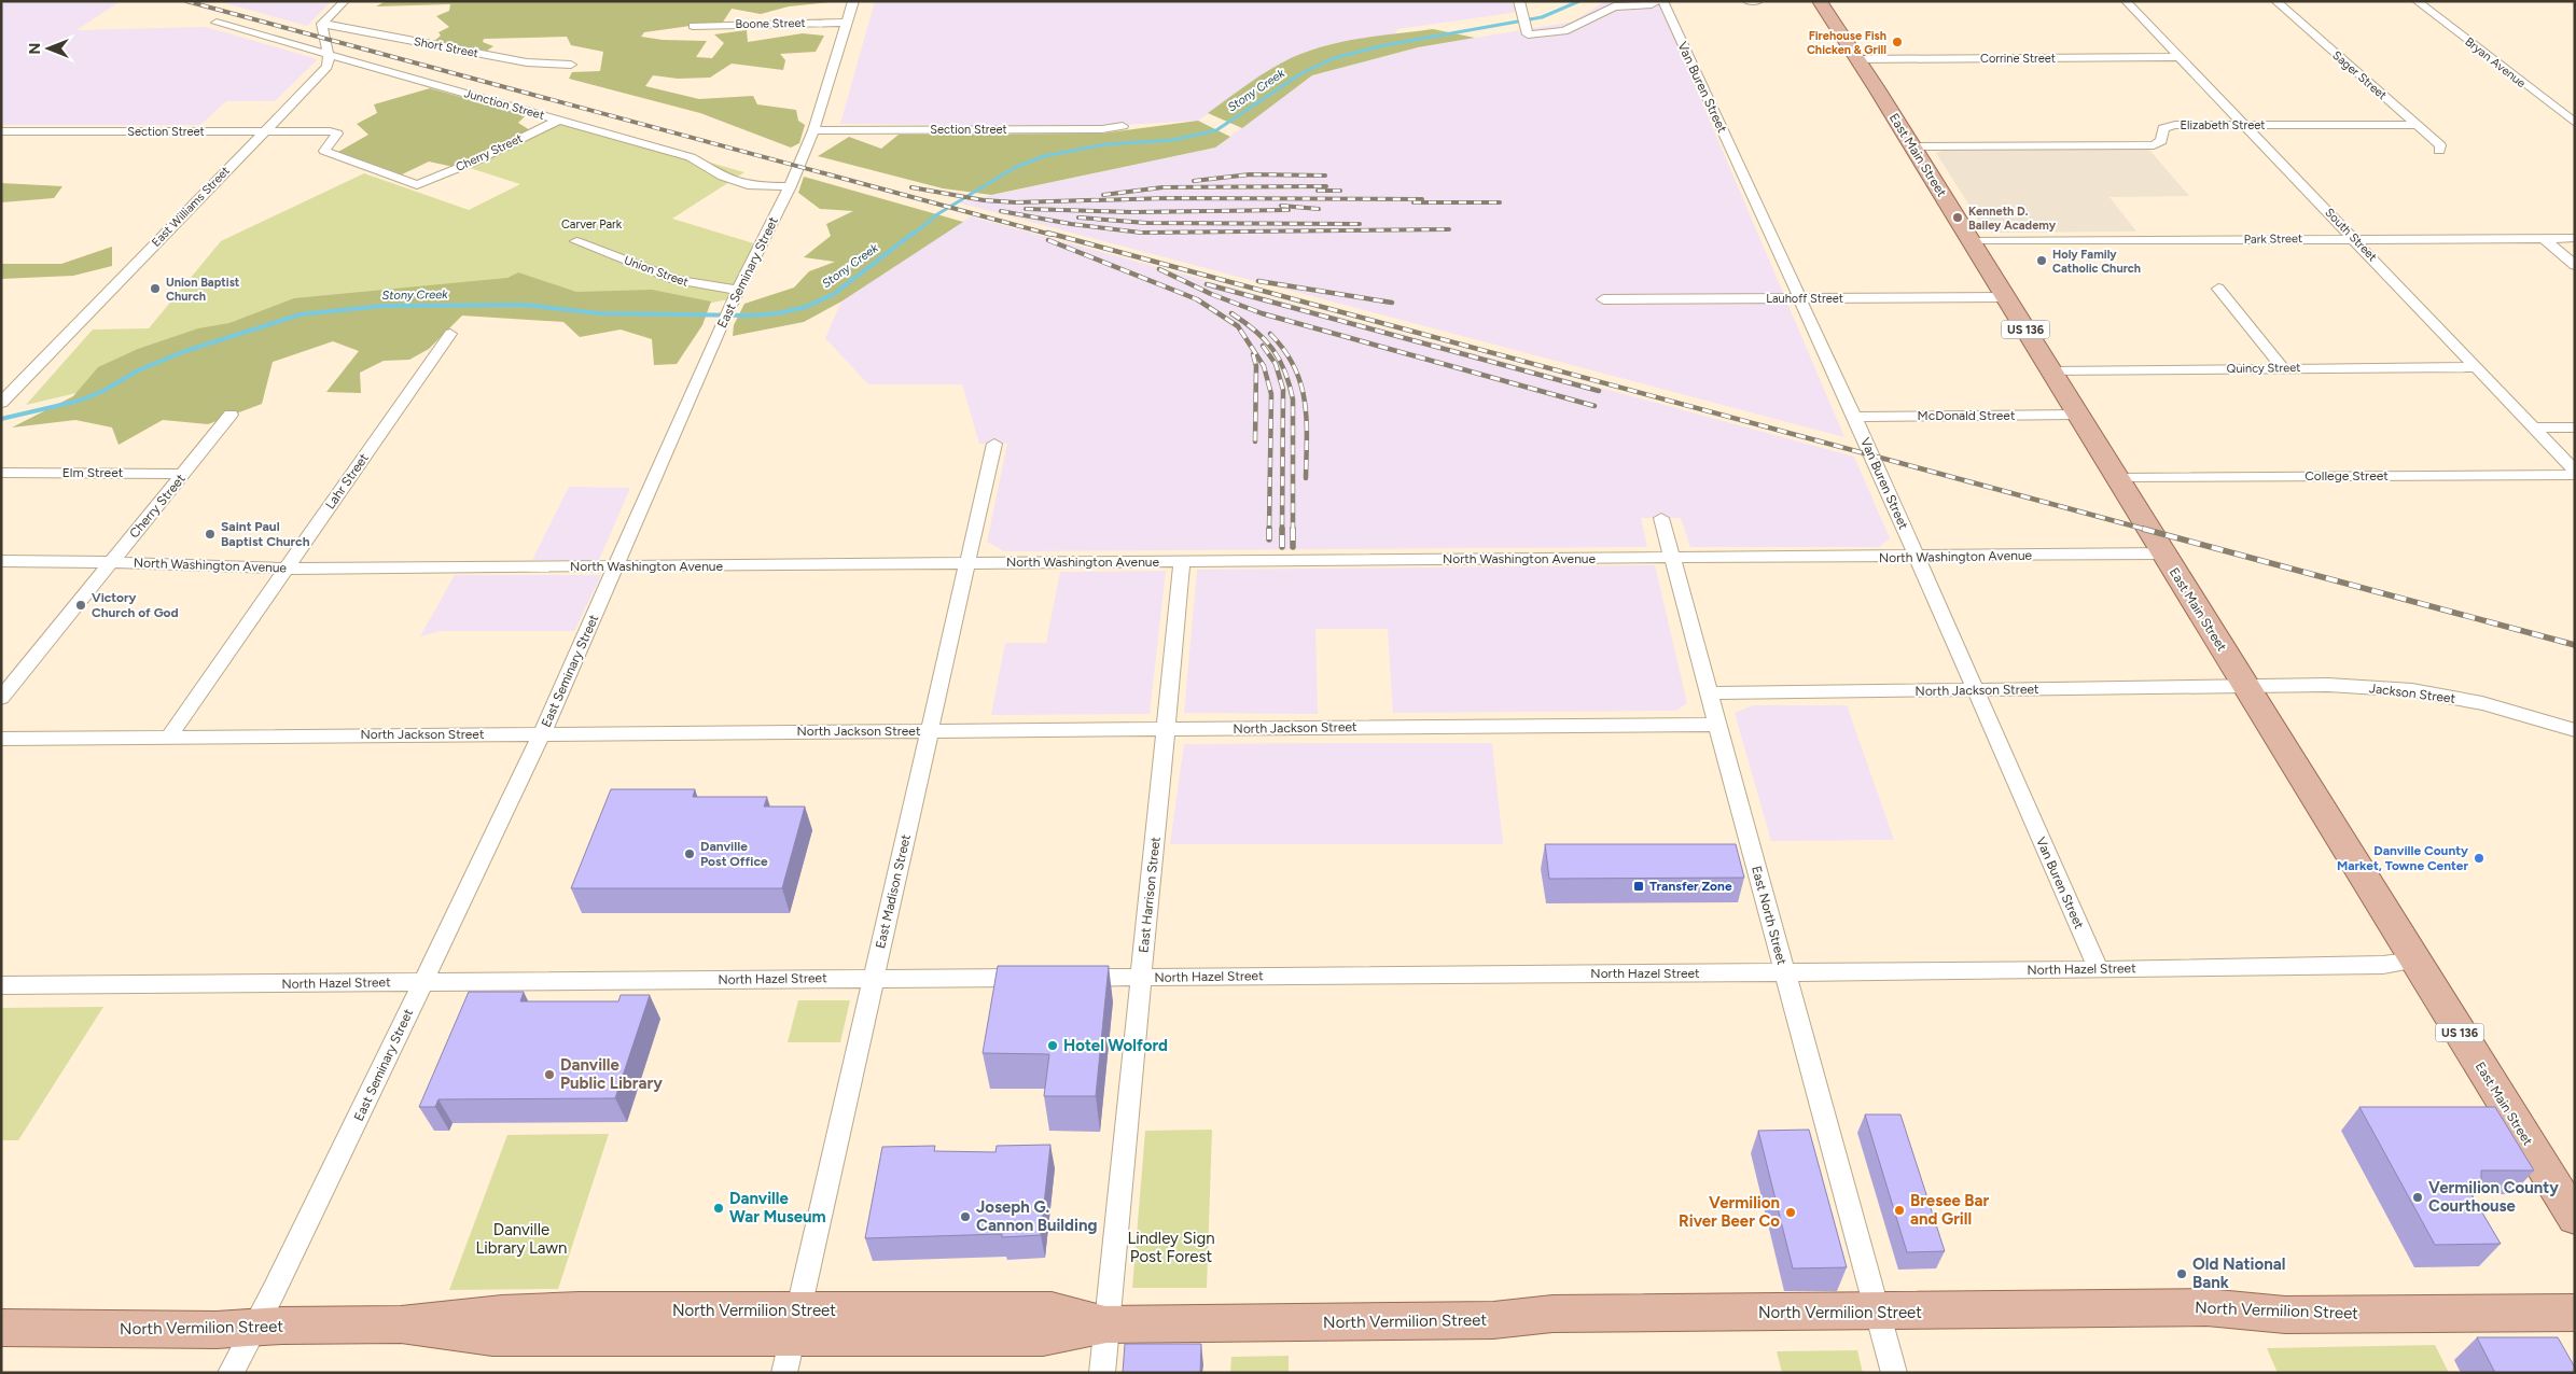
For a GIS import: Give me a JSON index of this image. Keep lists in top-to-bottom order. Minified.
{"streets":{"main road":["East Main Street","US 136","North Vermilion Street"],"street":["Boone Street","Short Street","Corrine Street","Bryan Avenue","Sager Street","Van Buren Street","Junction Street","Elizabeth Street","Section Street","Cherry Street","East Williams Street","South Street","Park Street","Union Street","East Seminary Street","Lauhoff Street","Quincy Street","McDonald Street","Elm Street","College Street","Lahr Street","North Washington Avenue","North Jackson Street","Jackson Street","East Madison Street","East Harrison Street","East North Street","North Hazel Street"]},"crossings":[["Boone Street","East Seminary Street"],["Corrine Street","East Main Street"],["Corrine Street","South Street"],["Sager Street","Elizabeth Street"],["Van Buren Street","Lauhoff Street"],["Van Buren Street","McDonald Street"],["Van Buren Street","North Washington Avenue"],["Van Buren Street","North Jackson Street"],["Van Buren Street","North Hazel Street"],["Junction Street","Cherry Street"],["Junction Street","East Williams Street"],["Junction Street","East Seminary Street"],["Elizabeth Street","East Main Street"],["Elizabeth Street","South Street"],["Section Street","Cherry Street"],["Section Street","East Williams Street"],["Section Street","East Seminary Street"],["Cherry Street","Elm Street"],["Cherry Street","North Washington Avenue"],["East Main Street","Park Street"],["East Main Street","Lauhoff Street"],["East Main Street","Quincy Street"],["East Main Street","McDonald Street"],["East Main Street","College Street"],["East Main Street","North Washington Avenue"],["East Main Street","North Jackson Street"],["East Main Street","Jackson Street"],["East Main Street","North Hazel Street"],["South Street","Park Street"],["South Street","Quincy Street"],["Union Street","East Seminary Street"],["East Seminary Street","North Washington Avenue"],["East Seminary Street","North Jackson Street"],["East Seminary Street","North Hazel Street"],["East Seminary Street","North Vermilion Street"],["Lahr Street","North Washington Avenue"],["Lahr Street","North Jackson Street"],["North Washington Avenue","East Madison Street"],["North Washington Avenue","East Harrison Street"],["North Washington Avenue","East North Street"],["North Jackson Street","Jackson Street"],["North Jackson Street","East Madison Street"],["North Jackson Street","East Harrison Street"],["North Jackson Street","East North Street"],["East Madison Street","North Hazel Street"],["East Madison Street","North Vermilion Street"],["East Harrison Street","North Hazel Street"],["East Harrison Street","North Vermilion Street"],["East North Street","North Hazel Street"],["East North Street","North Vermilion Street"]],"water":["Stony Creek"],"parks":["Carver Park","Danville Library Lawn","Lindley Sign Post Forest"],"places":{"other":["Firehouse Fish Chicken & Grill","Kenneth D. Bailey Academy","Holy Family Catholic Church","Union Baptist Church","Saint Paul Baptist Church","Victory Church of God","Danville Post Office","Danville County Market, Towne Center","Hotel Wolford","Danville Public Library","Vermilion County Courthouse","Danville War Museum","Bresee Bar and Grill","Vermilion River Beer Co","Joseph G. Cannon Building","Old National Bank"],"transit":["Transfer Zone"]},"north":"left"}
